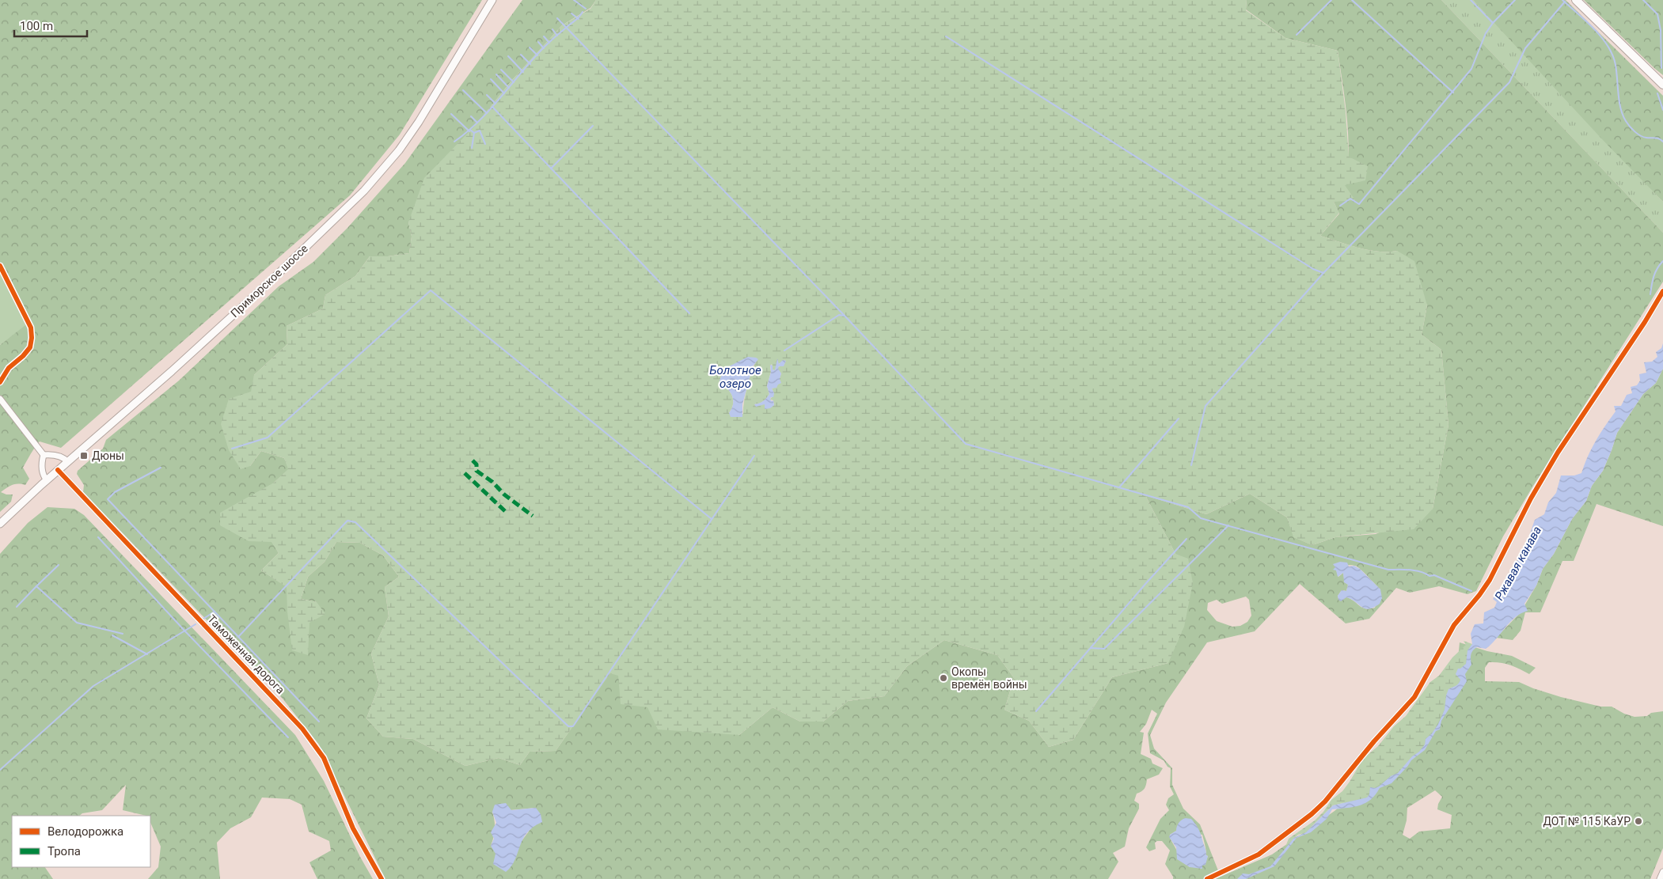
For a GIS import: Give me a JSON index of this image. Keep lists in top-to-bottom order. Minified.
{"streets":{"main road":["Приморское шоссе"],"street":["Таможенная дорога"]},"crossings":[["Приморское шоссе","Таможенная дорога"]],"water":["Болотное озеро","Ржавая канава"],"places":{"transit":["Дюны"],"other":["Окопы времён войны","ДОТ № 115 КаУР"]},"legend":["Велодорожка","Тропа"],"scale_bar":"100 m"}
